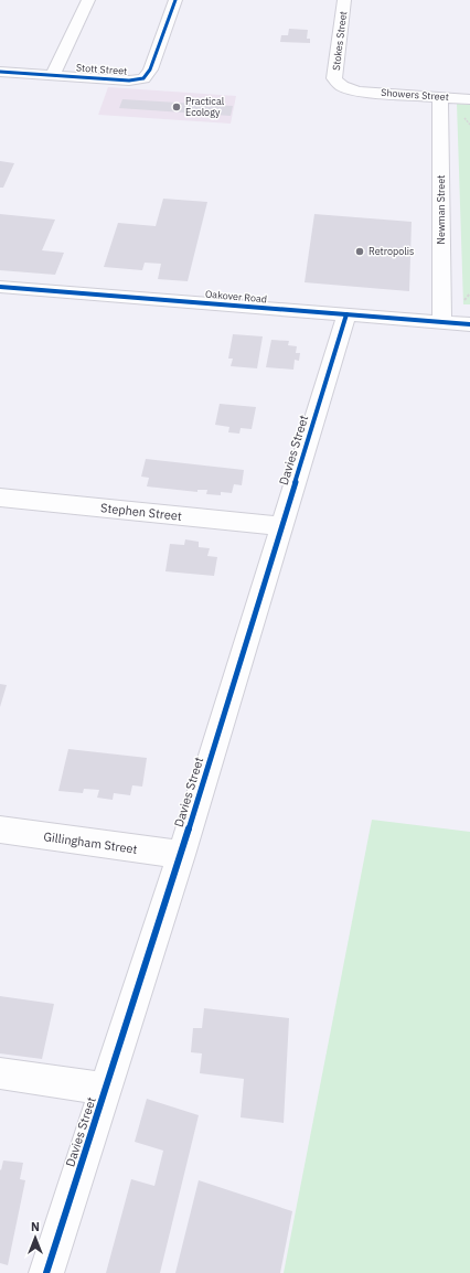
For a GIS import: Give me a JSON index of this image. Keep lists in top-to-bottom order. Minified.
{"streets":{"street":["Stokes Street","Stott Street","Showers Street","Newman Street","Oakover Road","Davies Street","Stephen Street","Gillingham Street"]},"crossings":[["Stokes Street","Showers Street"],["Showers Street","Newman Street"],["Newman Street","Oakover Road"],["Oakover Road","Davies Street"],["Davies Street","Stephen Street"],["Davies Street","Gillingham Street"]],"places":["Practical Ecology","Retropolis"],"north":"top"}
